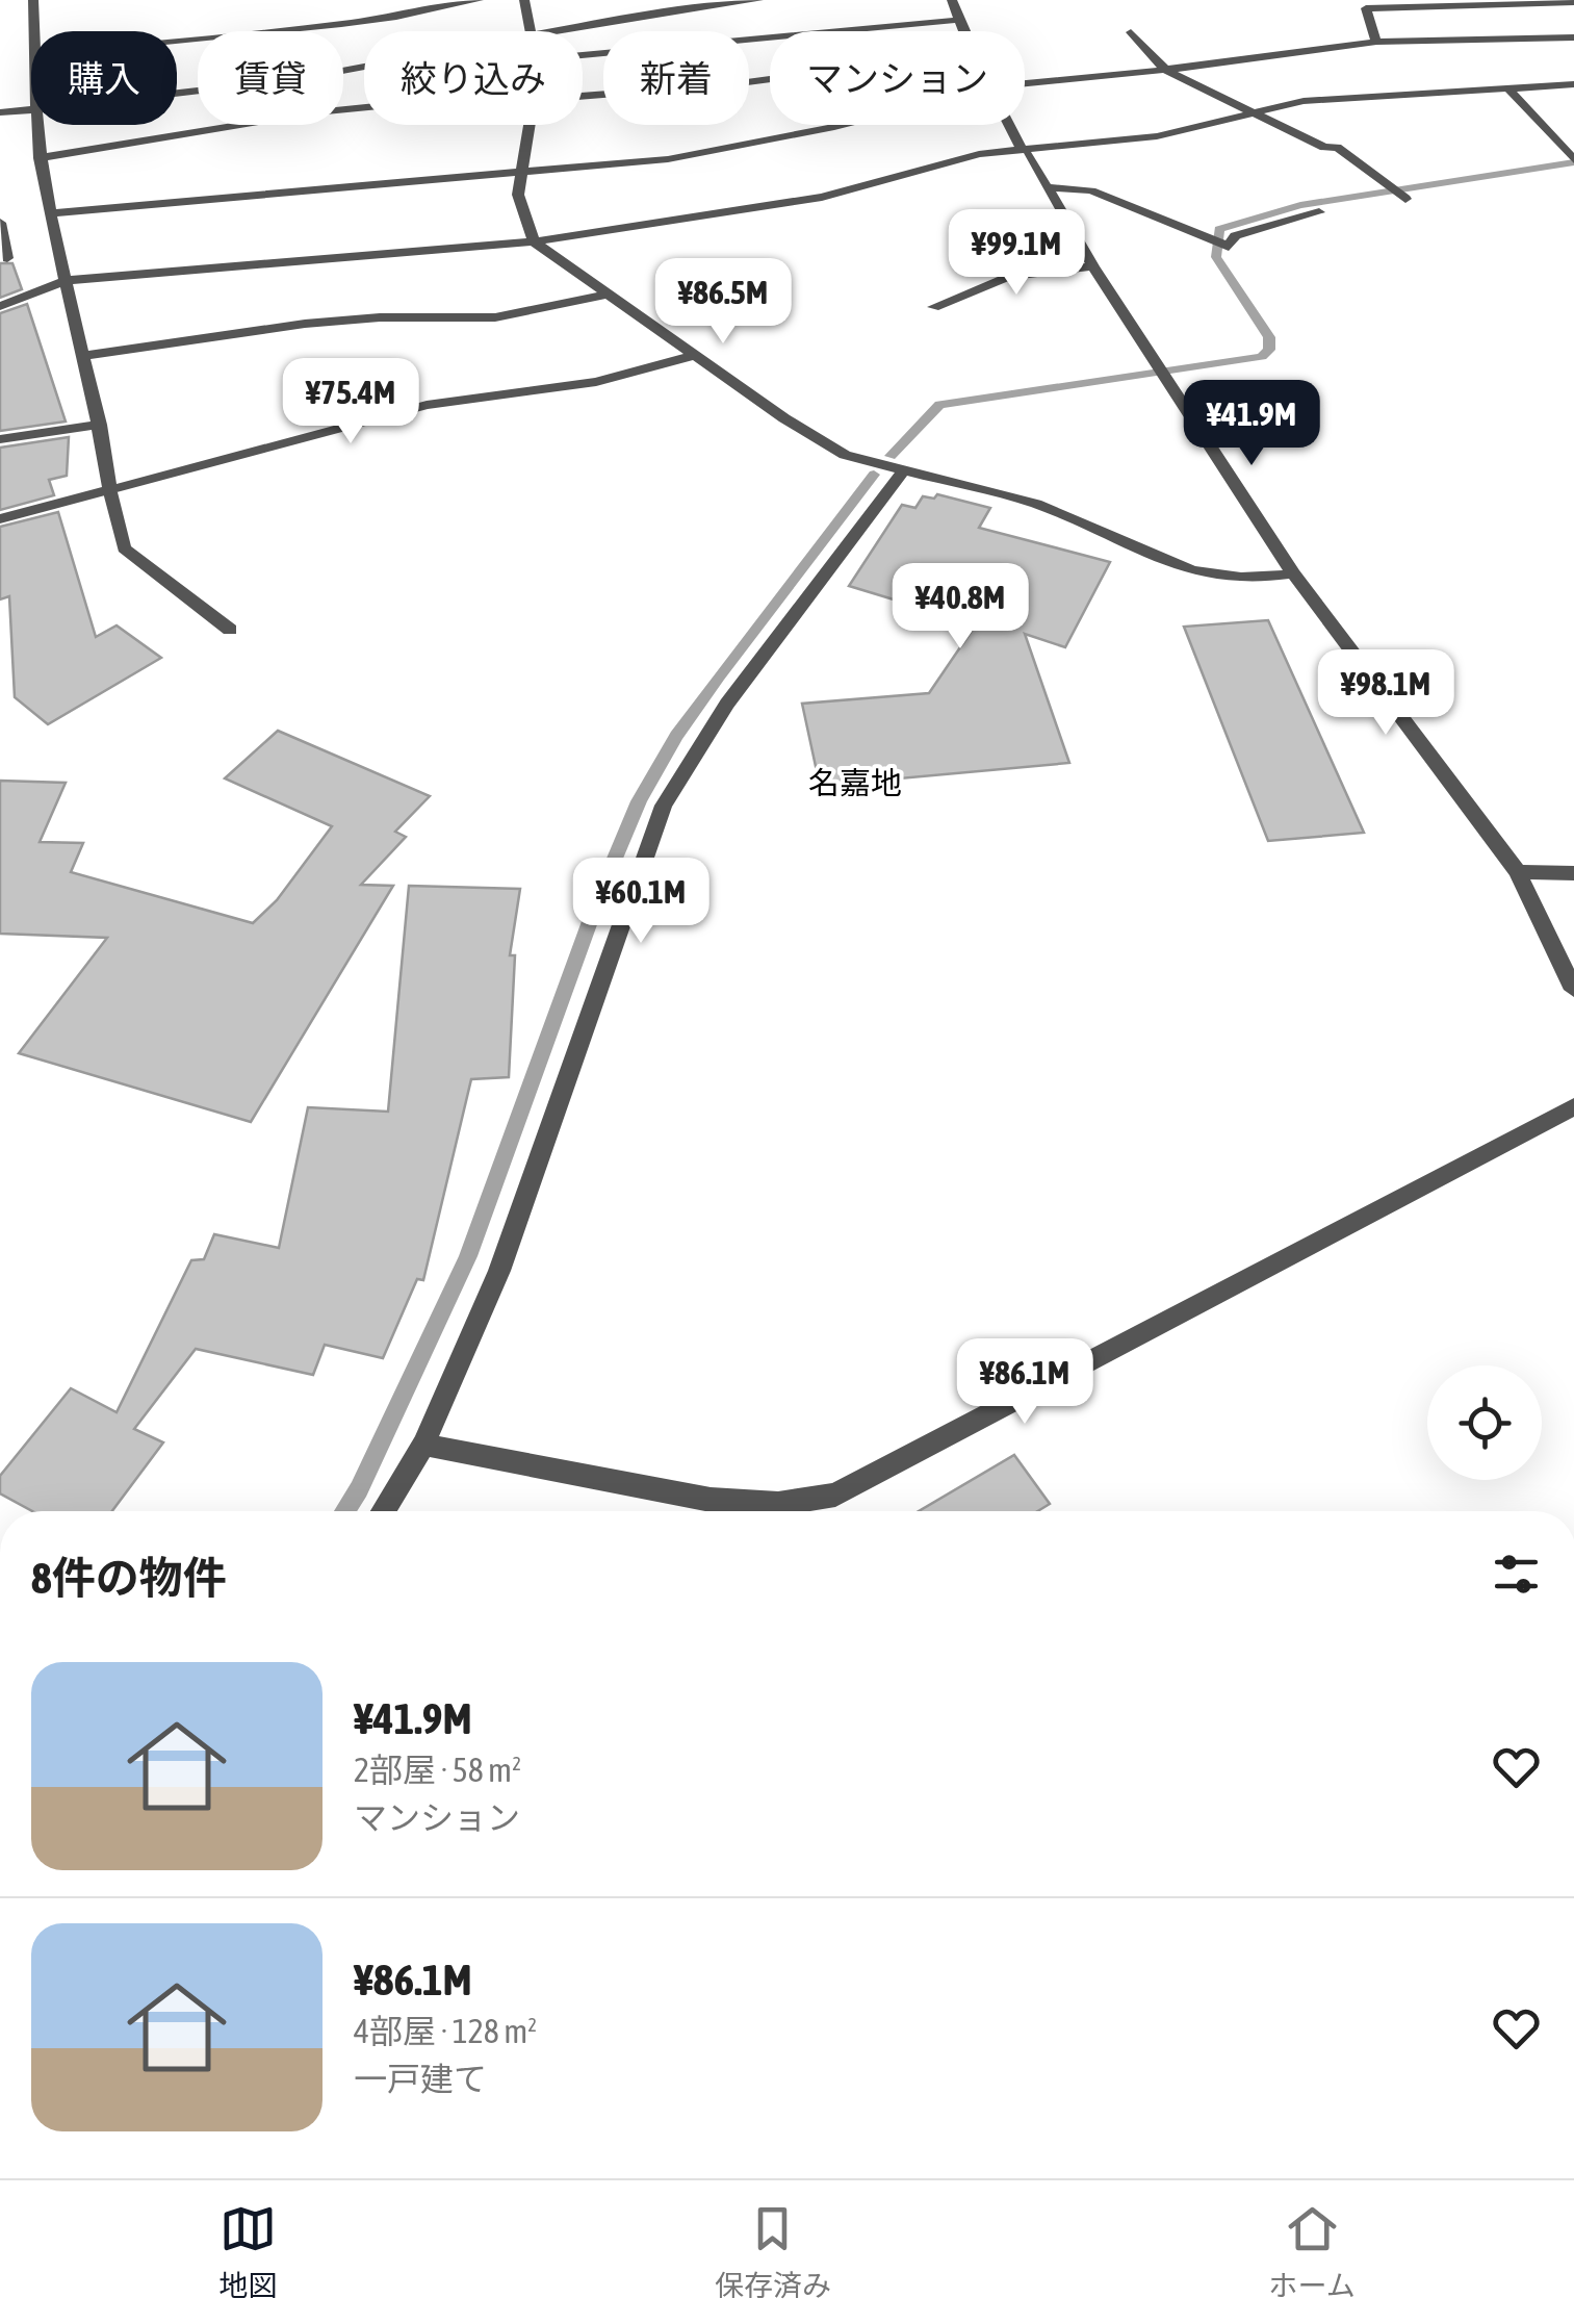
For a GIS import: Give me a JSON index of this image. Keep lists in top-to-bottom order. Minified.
{"districts":["名嘉地"],"page":{"chip":["購入","賃貸","絞り込み","新着","マンション"],"price":["¥99.1M","¥86.5M","¥75.4M","¥41.9M","¥40.8M","¥98.1M","¥60.1M","¥86.1M"],"heading":"8件の物件","list":[{"name":"¥41.9M","note":"2部屋 · 58 m² · マンション"},{"name":"¥86.1M","note":"4部屋 · 128 m² · 一戸建て"}],"tabs":["地図","保存済み","ホーム"]}}
